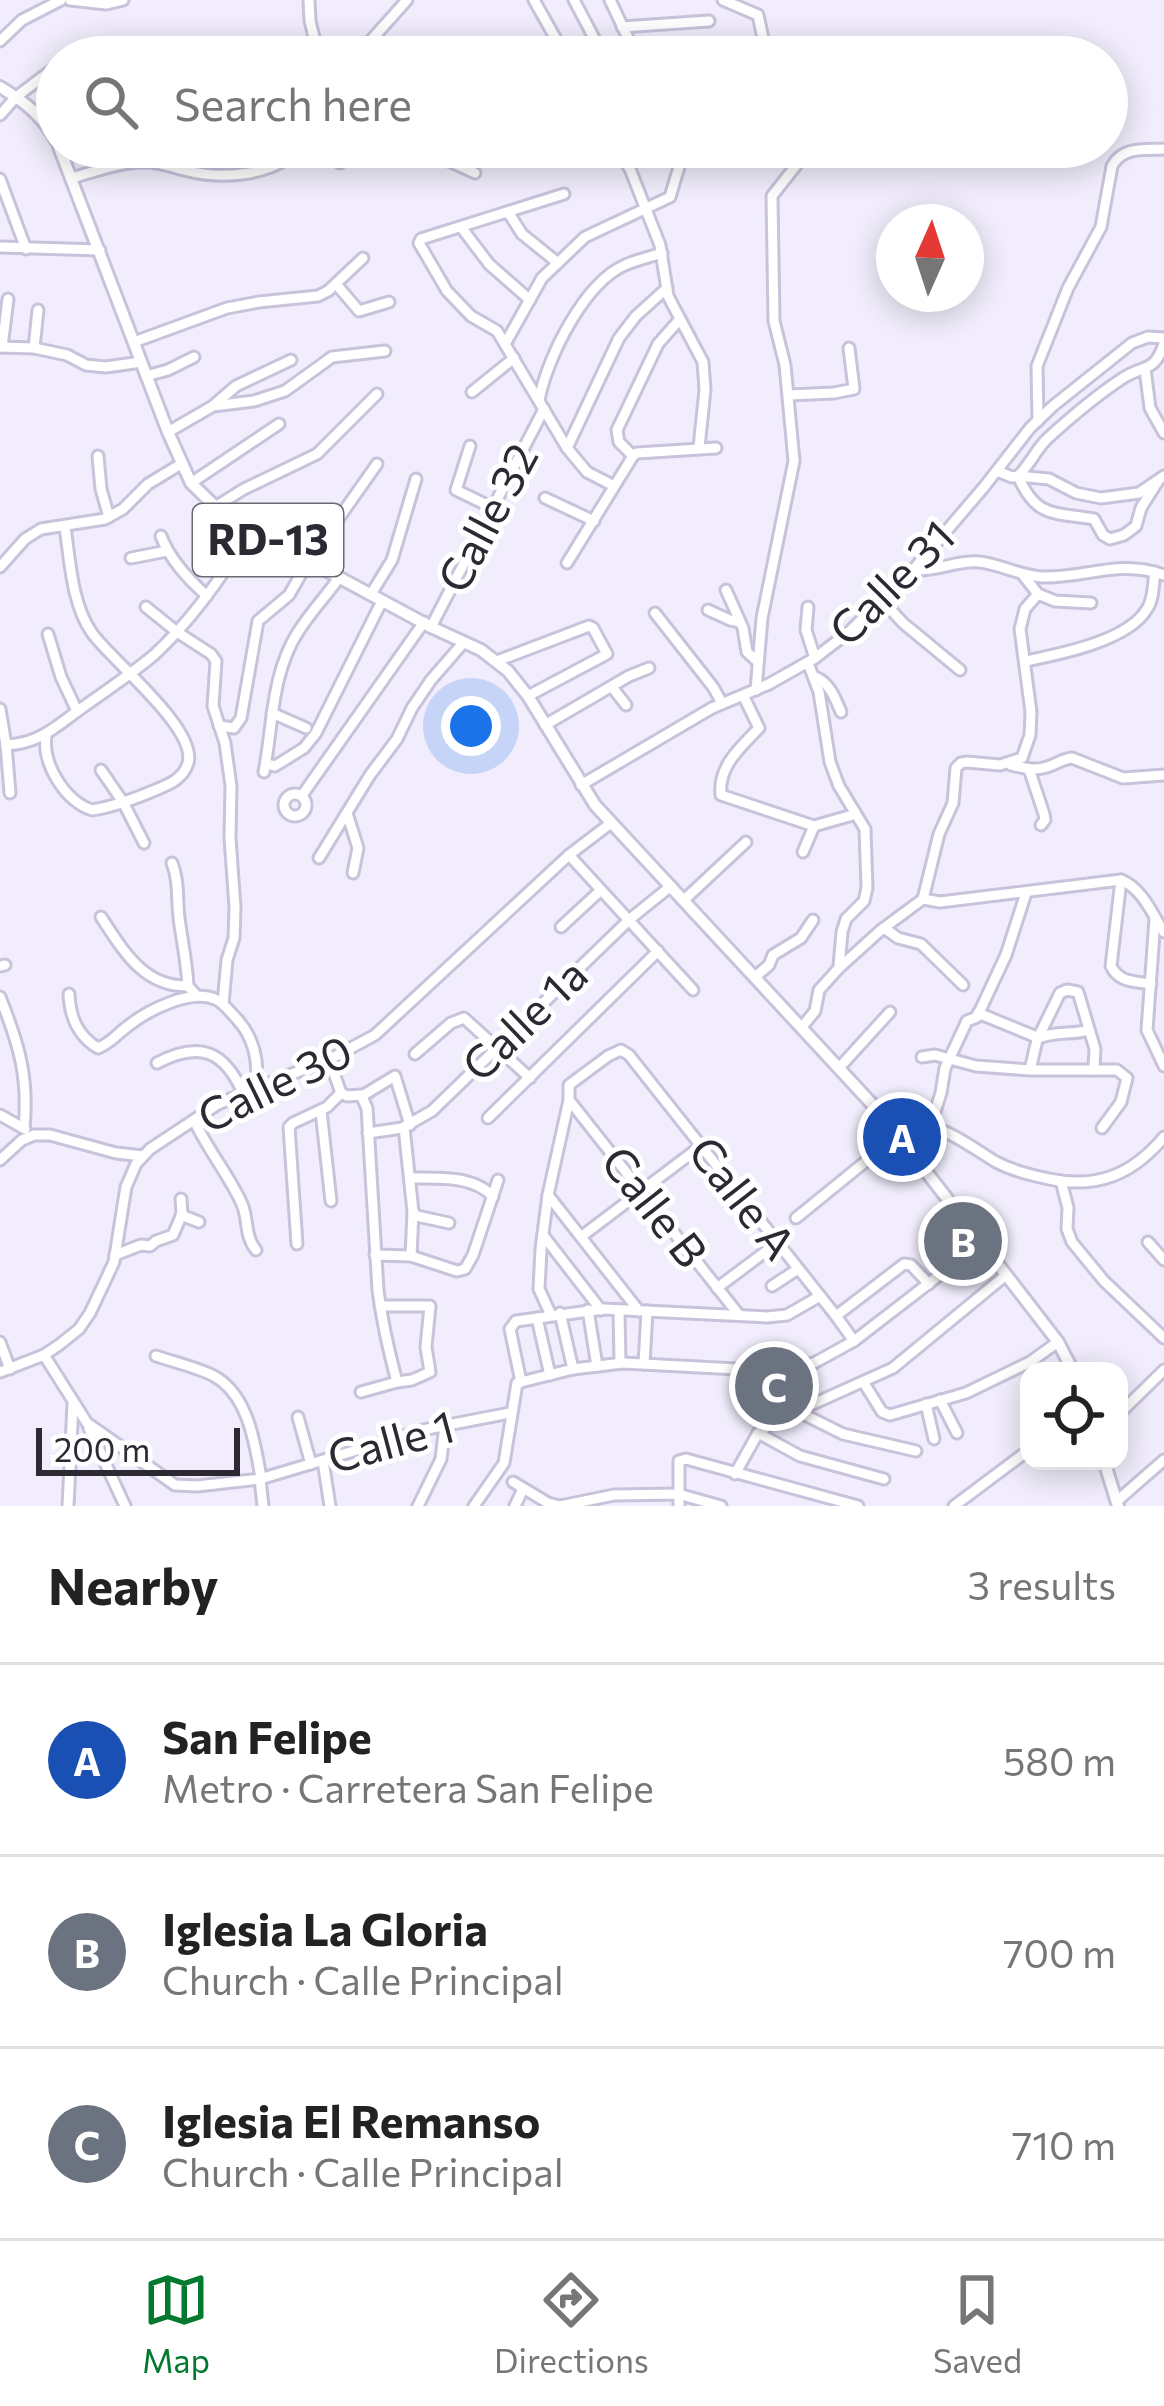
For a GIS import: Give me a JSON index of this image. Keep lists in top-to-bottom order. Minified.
{"streets":{"main road":["RD-13"],"street":["Calle 32","Calle 31","Calle 1a","Calle 30","Calle A","Calle B","Calle 1"]},"crossings":[["Calle 32","RD-13"],["RD-13","Calle 31"],["RD-13","Calle 1a"],["RD-13","Calle 30"],["Calle A","Calle B"]],"scale_bar":"200 m","north":"top","page":{"search":"Search here","pins":["A","B","C"],"scale":"200 m","heading":["Nearby","3 results"],"list":[{"mark":"A","name":"San Felipe","note":"Metro · Carretera San Felipe","value":"580 m"},{"mark":"B","name":"Iglesia La Gloria","note":"Church · Calle Principal","value":"700 m"},{"mark":"C","name":"Iglesia El Remanso","note":"Church · Calle Principal","value":"710 m"}],"nav":["Map","Directions","Saved"]}}
